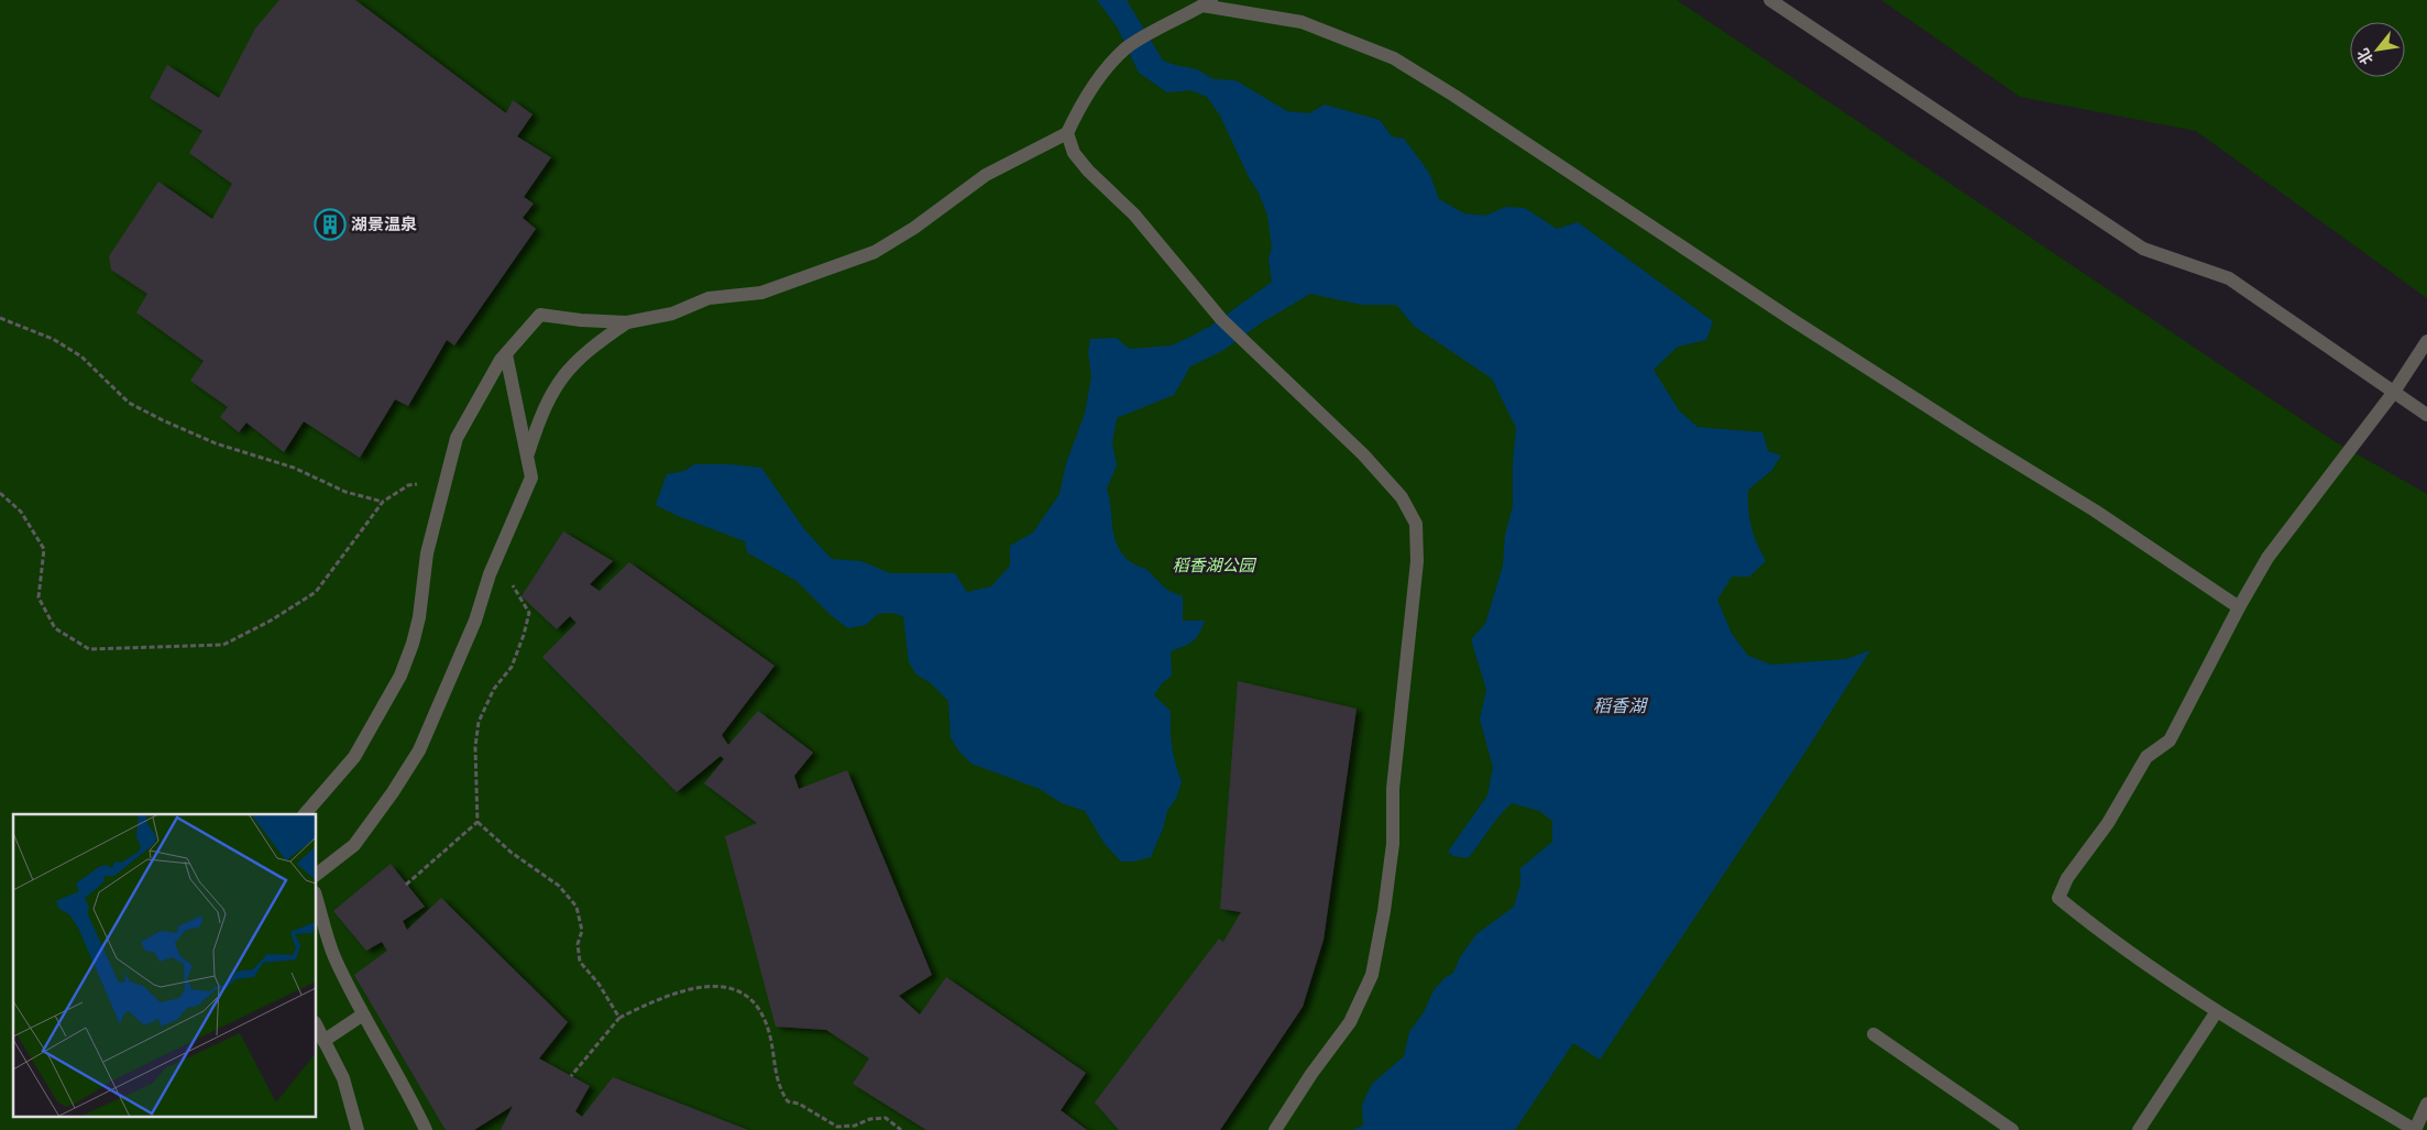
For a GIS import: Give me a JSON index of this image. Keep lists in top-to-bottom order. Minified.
{"water":["稻香湖"],"parks":["稻香湖公园"],"places":{"building":["湖景温泉"]},"north":"bottom left"}
